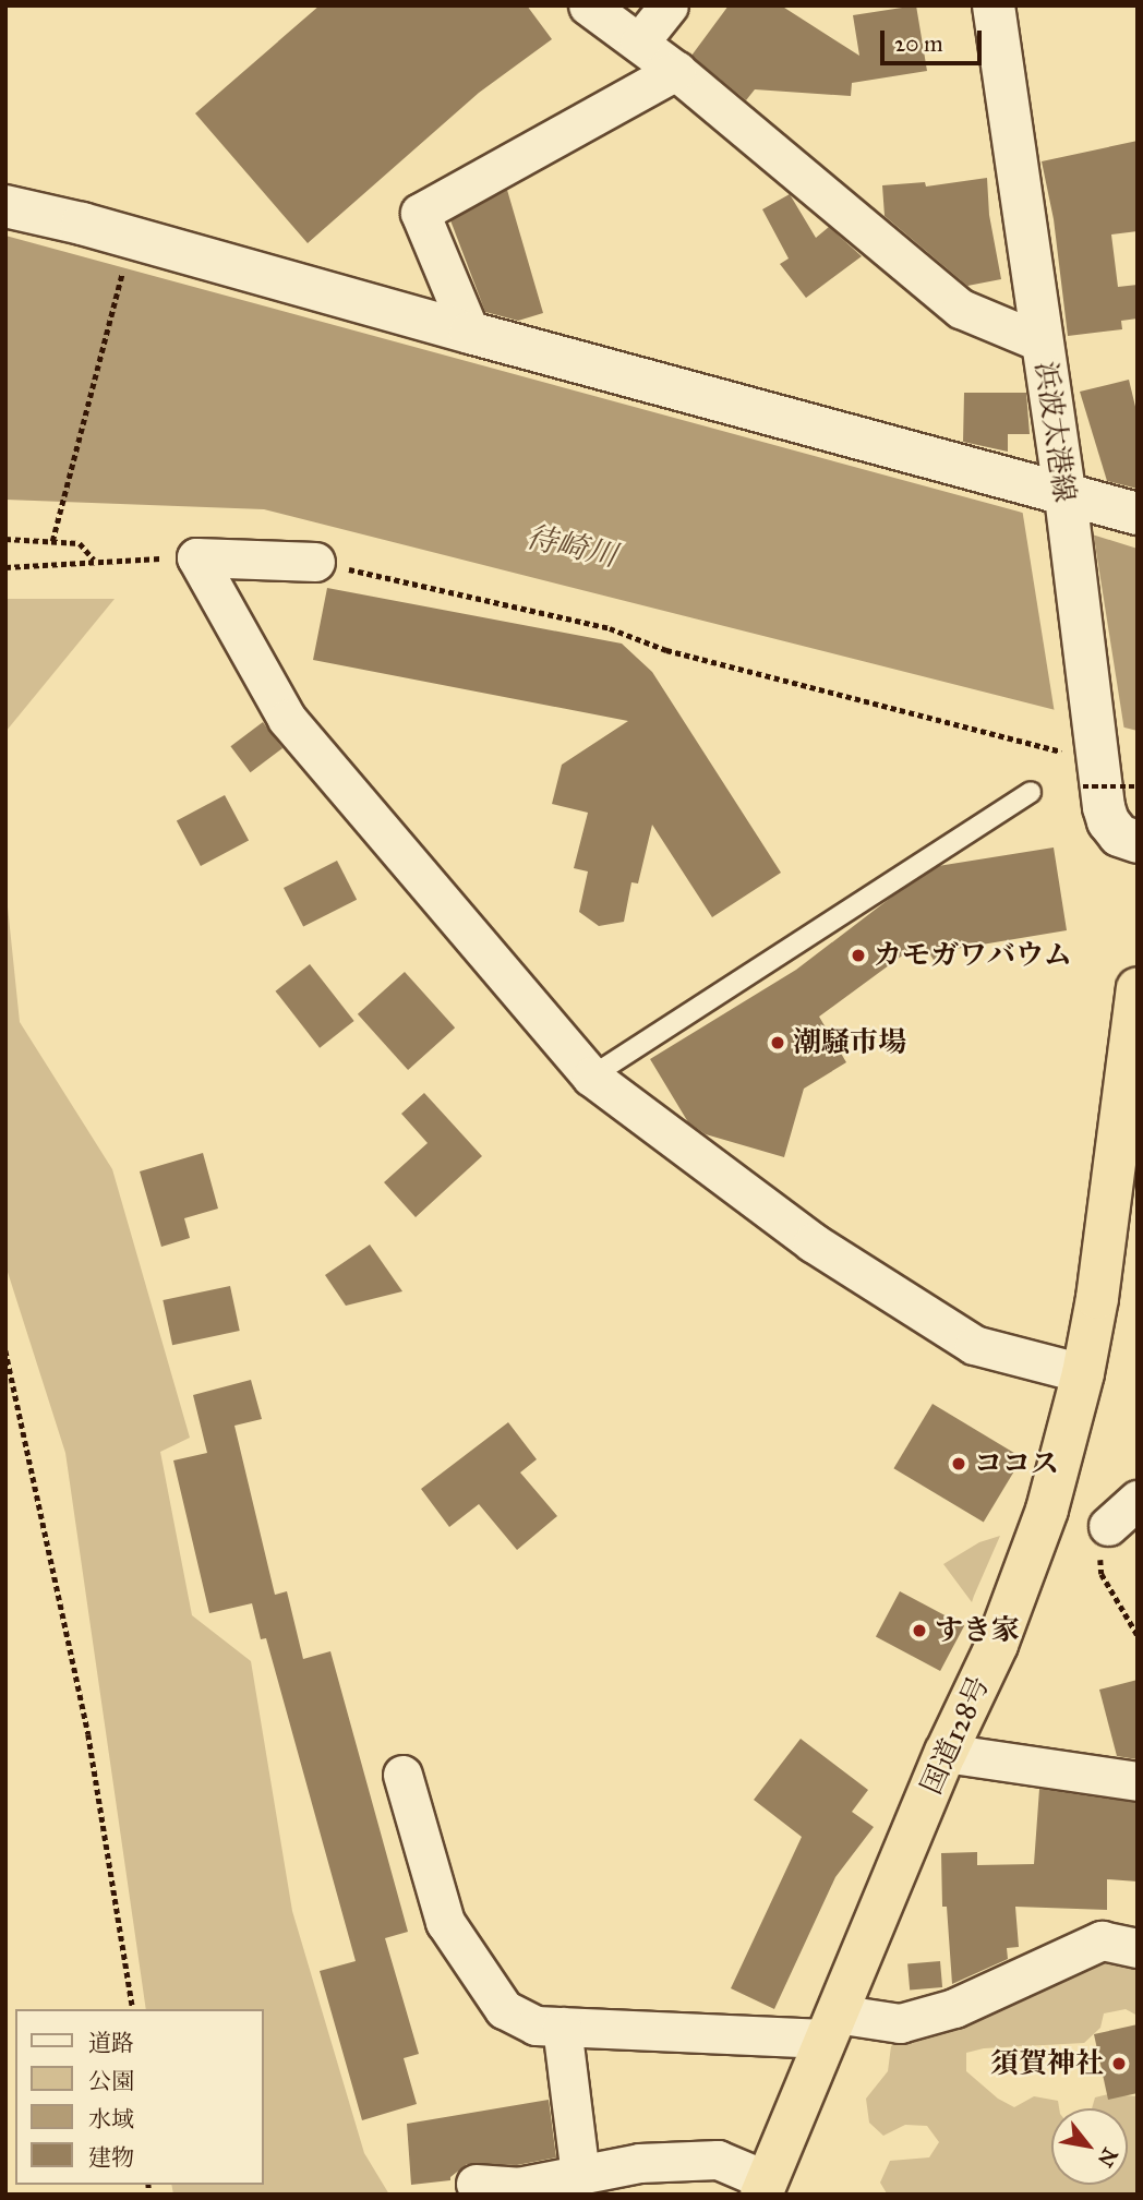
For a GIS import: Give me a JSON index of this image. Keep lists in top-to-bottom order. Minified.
{"streets":{"highway":["国道128号"],"street":["浜波太港線"]},"water":["待崎川"],"places":["カモガワバウム","潮騒市場","ココス","すき家","須賀神社"],"legend":["道路","公園","水域","建物"],"scale_bar":"20 m","north":"bottom right"}
